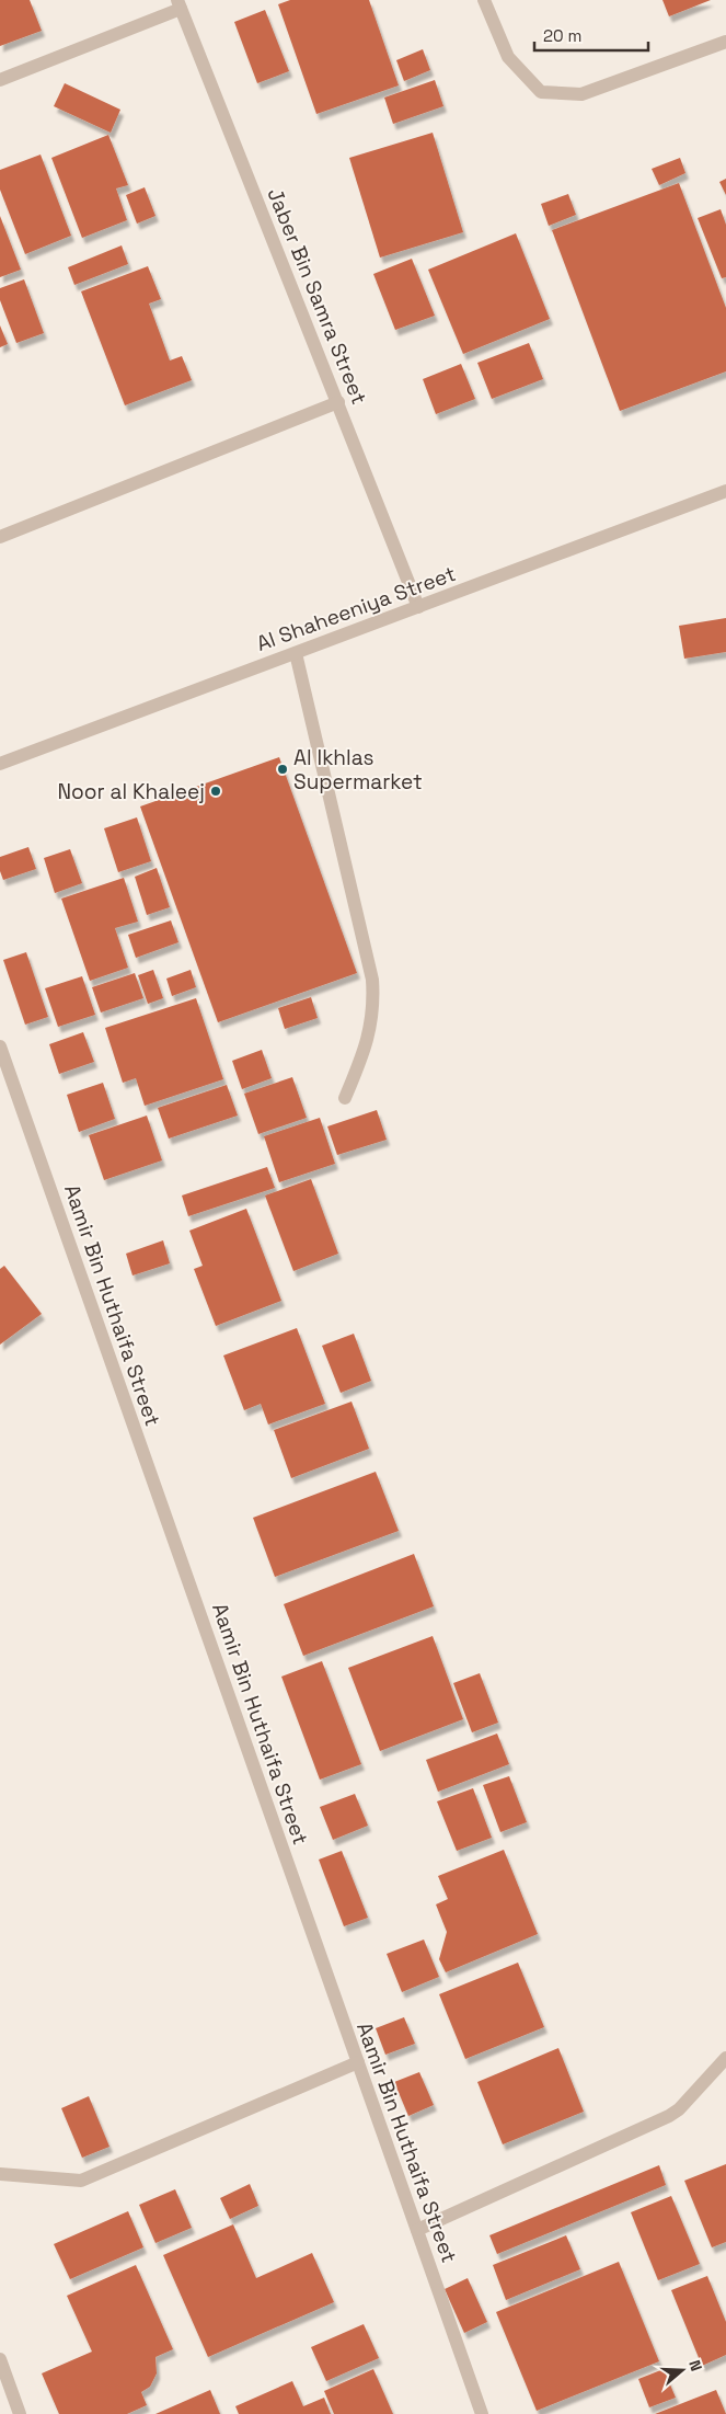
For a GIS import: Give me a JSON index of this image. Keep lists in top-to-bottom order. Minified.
{"streets":{"street":["Jaber Bin Samra Street","Al Shaheeniya Street","Aamir Bin Huthaifa Street"]},"crossings":[["Jaber Bin Samra Street","Al Shaheeniya Street"]],"places":["Al Ikhlas Supermarket","Noor al Khaleej"],"scale_bar":"20 m","north":"right"}
